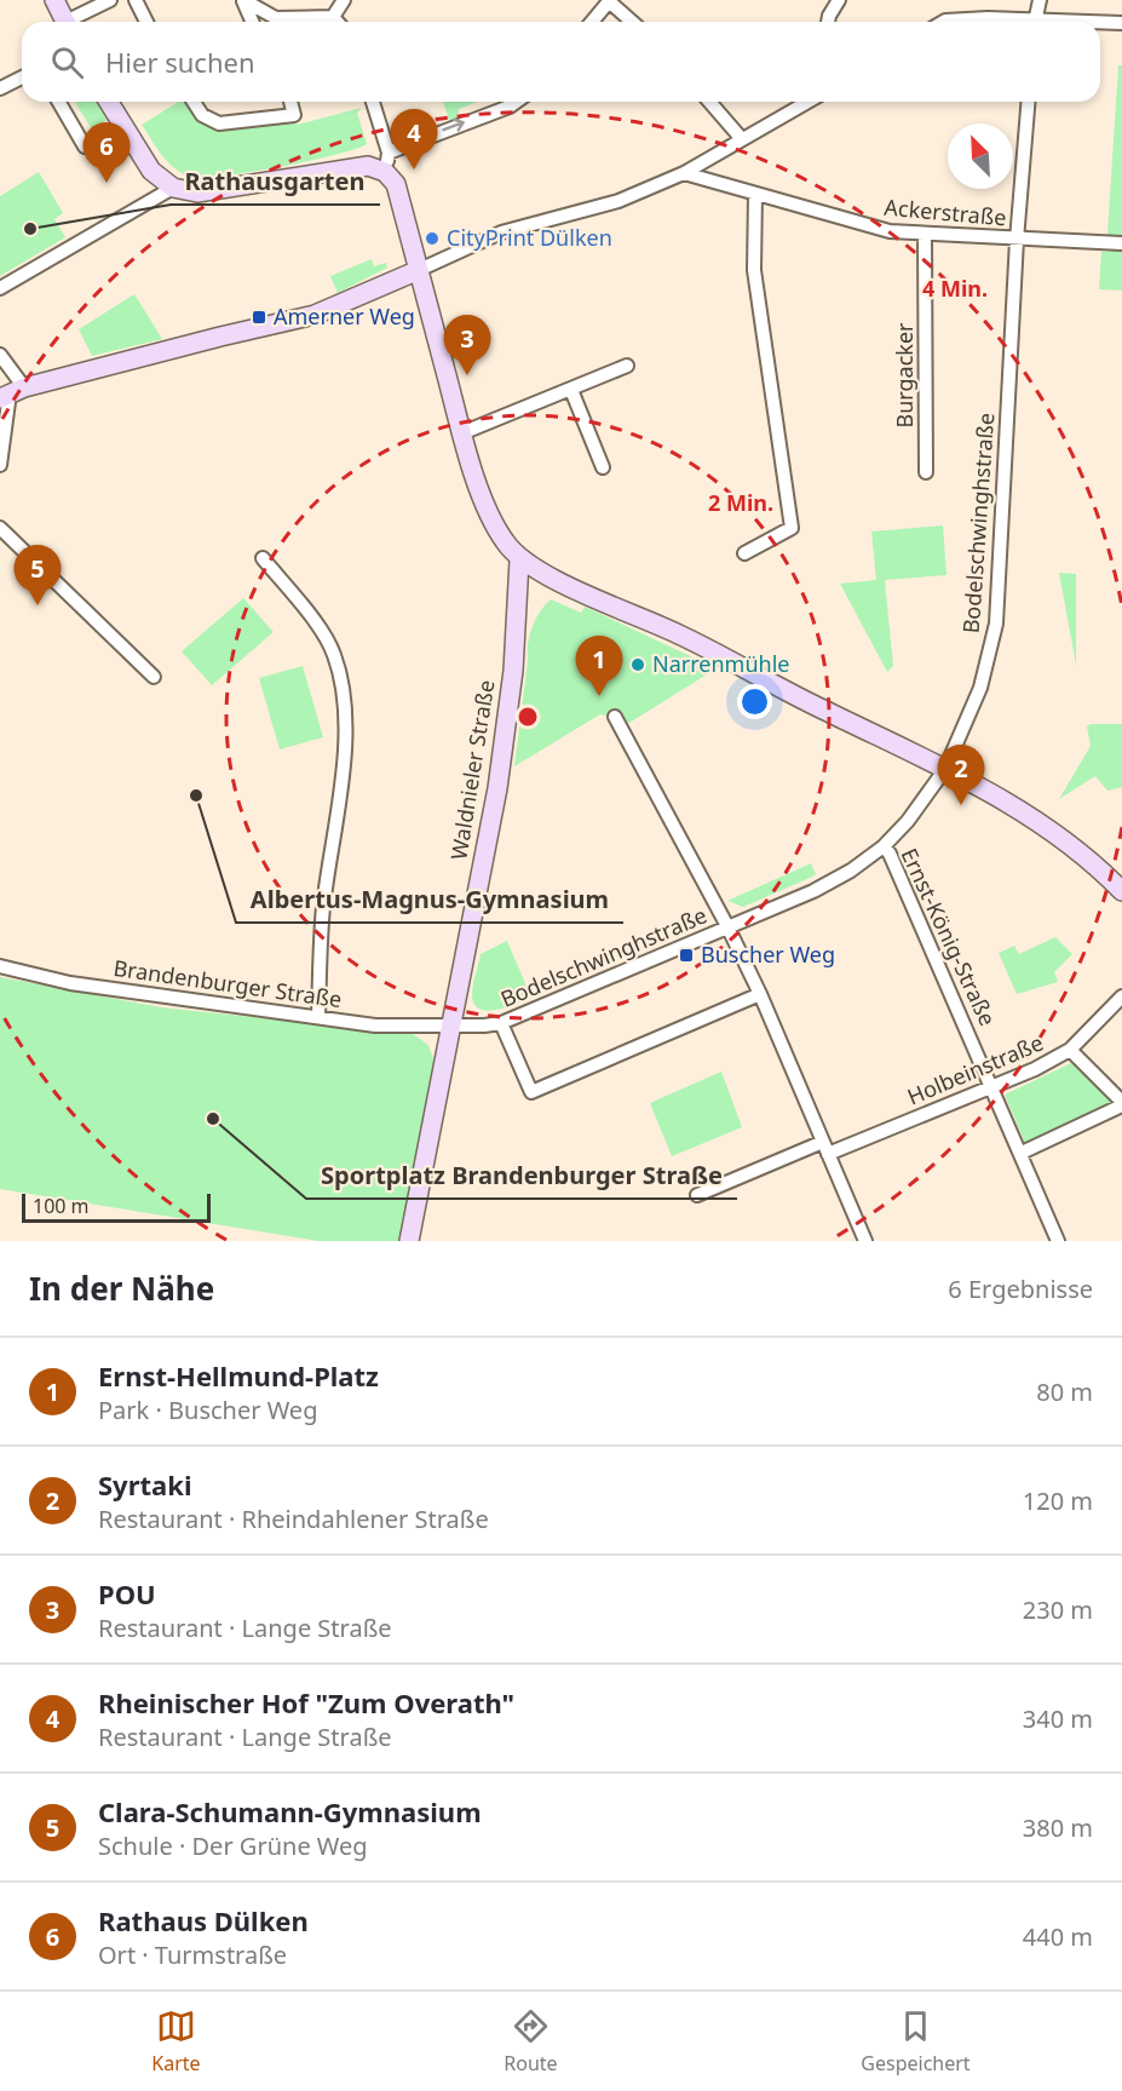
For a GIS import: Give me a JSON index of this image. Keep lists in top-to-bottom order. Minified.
{"streets":{"main road":["Waldnieler Straße"],"street":["Ackerstraße","Burgacker","Bodelschwinghstraße","Ernst-König-Straße","Brandenburger Straße","Holbeinstraße"]},"crossings":[["Ackerstraße","Burgacker"],["Ackerstraße","Bodelschwinghstraße"],["Bodelschwinghstraße","Waldnieler Straße"],["Bodelschwinghstraße","Ernst-König-Straße"],["Bodelschwinghstraße","Brandenburger Straße"],["Waldnieler Straße","Brandenburger Straße"],["Ernst-König-Straße","Holbeinstraße"]],"places":{"other":["Rathausgarten","CityPrint Dülken","Narrenmühle","Albertus-Magnus-Gymnasium","Sportplatz Brandenburger Straße"],"transit":["Amerner Weg","Buscher Weg"]},"scale_bar":"100 m","north":"top left","page":{"search":"Hier suchen","pins":["4","6","3","5","1","2"],"scale":"100 m","heading":["In der Nähe","6 Ergebnisse"],"list":[{"mark":"1","name":"Ernst-Hellmund-Platz","note":"Park · Buscher Weg","value":"80 m"},{"mark":"2","name":"Syrtaki","note":"Restaurant · Rheindahlener Straße","value":"120 m"},{"mark":"3","name":"POU","note":"Restaurant · Lange Straße","value":"230 m"},{"mark":"4","name":"Rheinischer Hof \"Zum Overath\"","note":"Restaurant · Lange Straße","value":"340 m"},{"mark":"5","name":"Clara-Schumann-Gymnasium","note":"Schule · Der Grüne Weg","value":"380 m"},{"mark":"6","name":"Rathaus Dülken","note":"Ort · Turmstraße","value":"440 m"}],"nav":["Karte","Route","Gespeichert"]},"rings":["4 Min.","2 Min."]}
